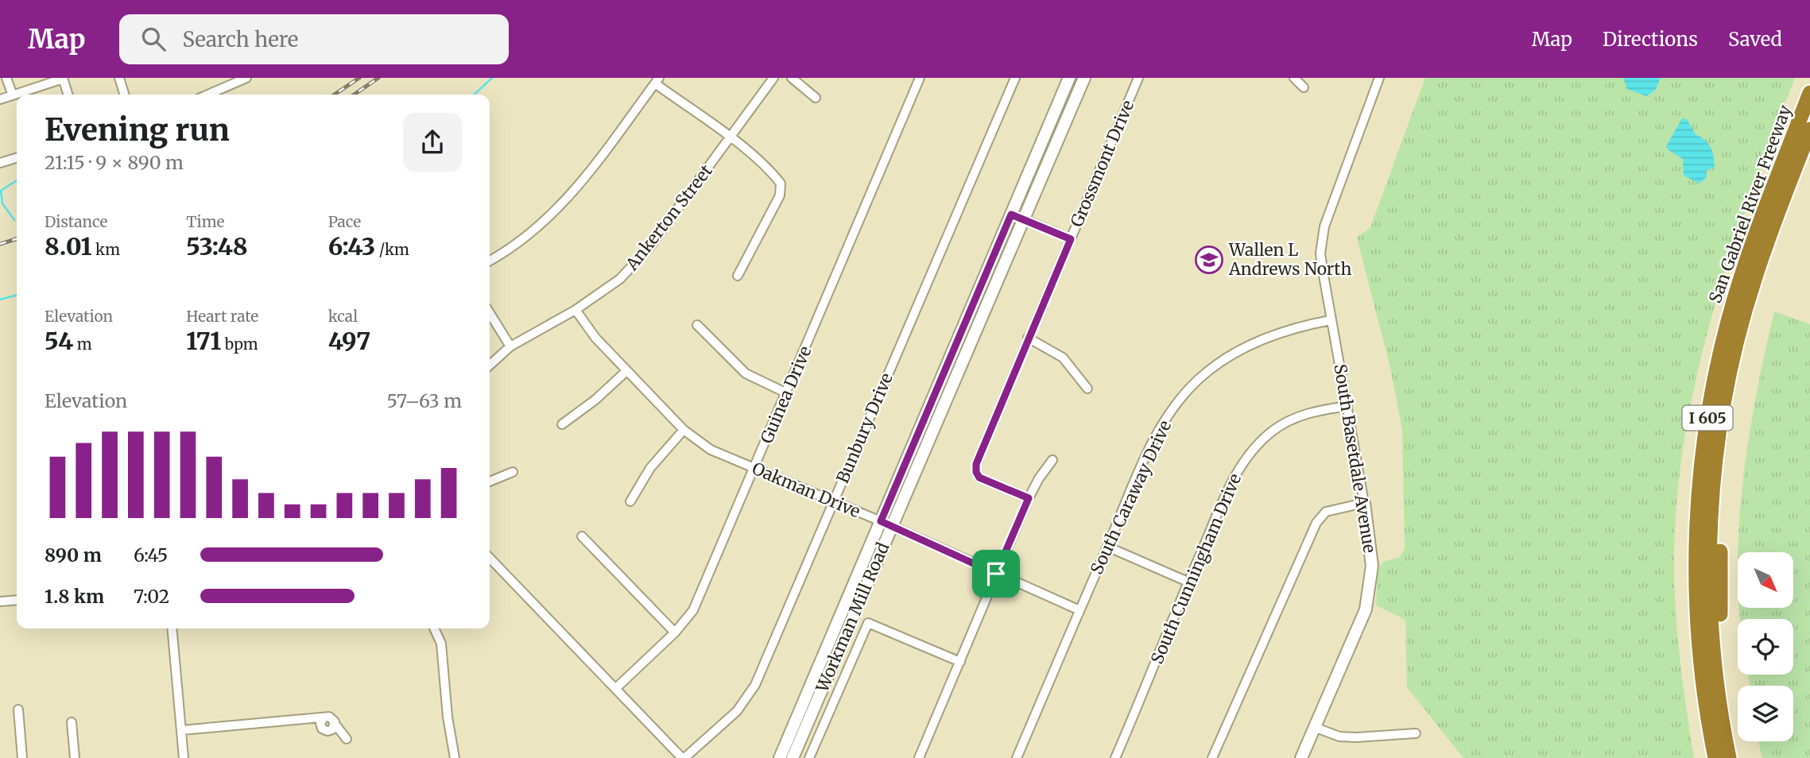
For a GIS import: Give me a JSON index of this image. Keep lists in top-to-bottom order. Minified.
{"streets":{"highway":["San Gabriel River Freeway","I 605"],"main road":["South Basetdale Avenue","Workman Mill Road"],"street":["Grossmont Drive","Ankerton Street","Guinea Drive","Bunbury Drive","Oakman Drive","South Caraway Drive","South Cunningham Drive"]},"crossings":[["Ankerton Street","Oakman Drive"],["Guinea Drive","Oakman Drive"],["Bunbury Drive","Oakman Drive"],["South Basetdale Avenue","South Caraway Drive"],["South Basetdale Avenue","South Cunningham Drive"],["Oakman Drive","South Caraway Drive"],["Oakman Drive","Workman Mill Road"]],"places":{"school or university":["Wallen L Andrews North"]},"north":"bottom right","page":{"header":"Map","search":"Search here","nav":["Map","Directions","Saved"],"heading":["Evening run","21:15 · 9 × 890 m"],"stats":[["Distance","8.01 km"],["Time","53:48"],["Pace","6:43 /km"],["Elevation","54 m"],["Heart rate","171 bpm"],["kcal","497"]],"chart":["Elevation","57–63 m"],"list":[{"name":"890 m","note":"6:45"},{"name":"1.8 km","note":"7:02"}]}}
